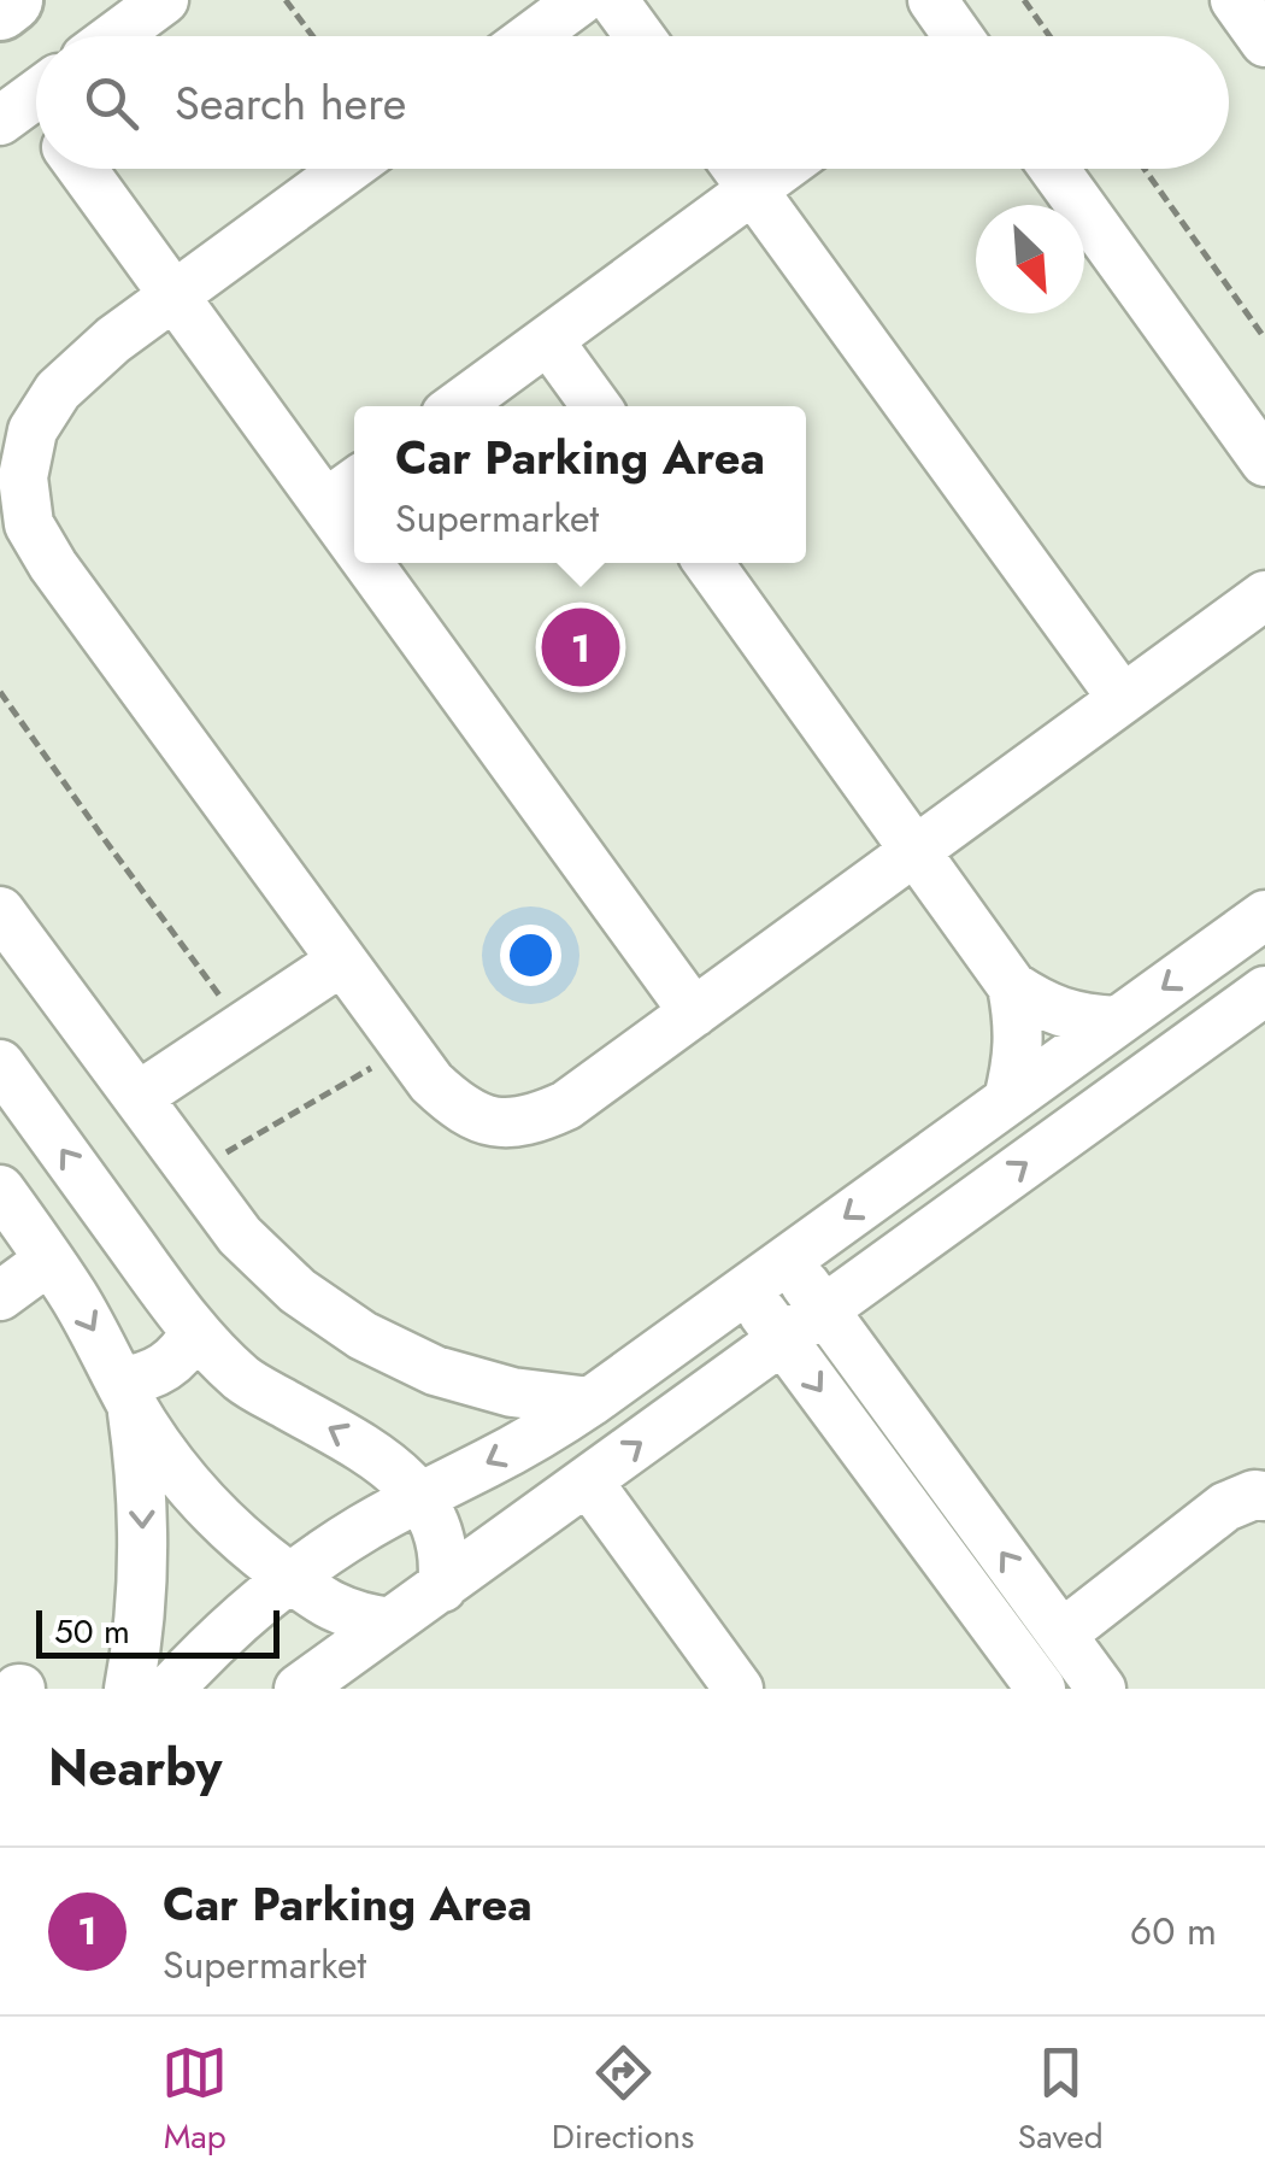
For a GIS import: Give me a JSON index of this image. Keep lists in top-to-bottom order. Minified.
{"scale_bar":"50 m","north":"bottom right","page":{"search":"Search here","popup":["Car Parking Area","Supermarket"],"pins":"1","scale":"50 m","heading":"Nearby","list":[{"mark":"1","name":"Car Parking Area","note":"Supermarket","value":"60 m"}],"nav":["Map","Directions","Saved"]}}
